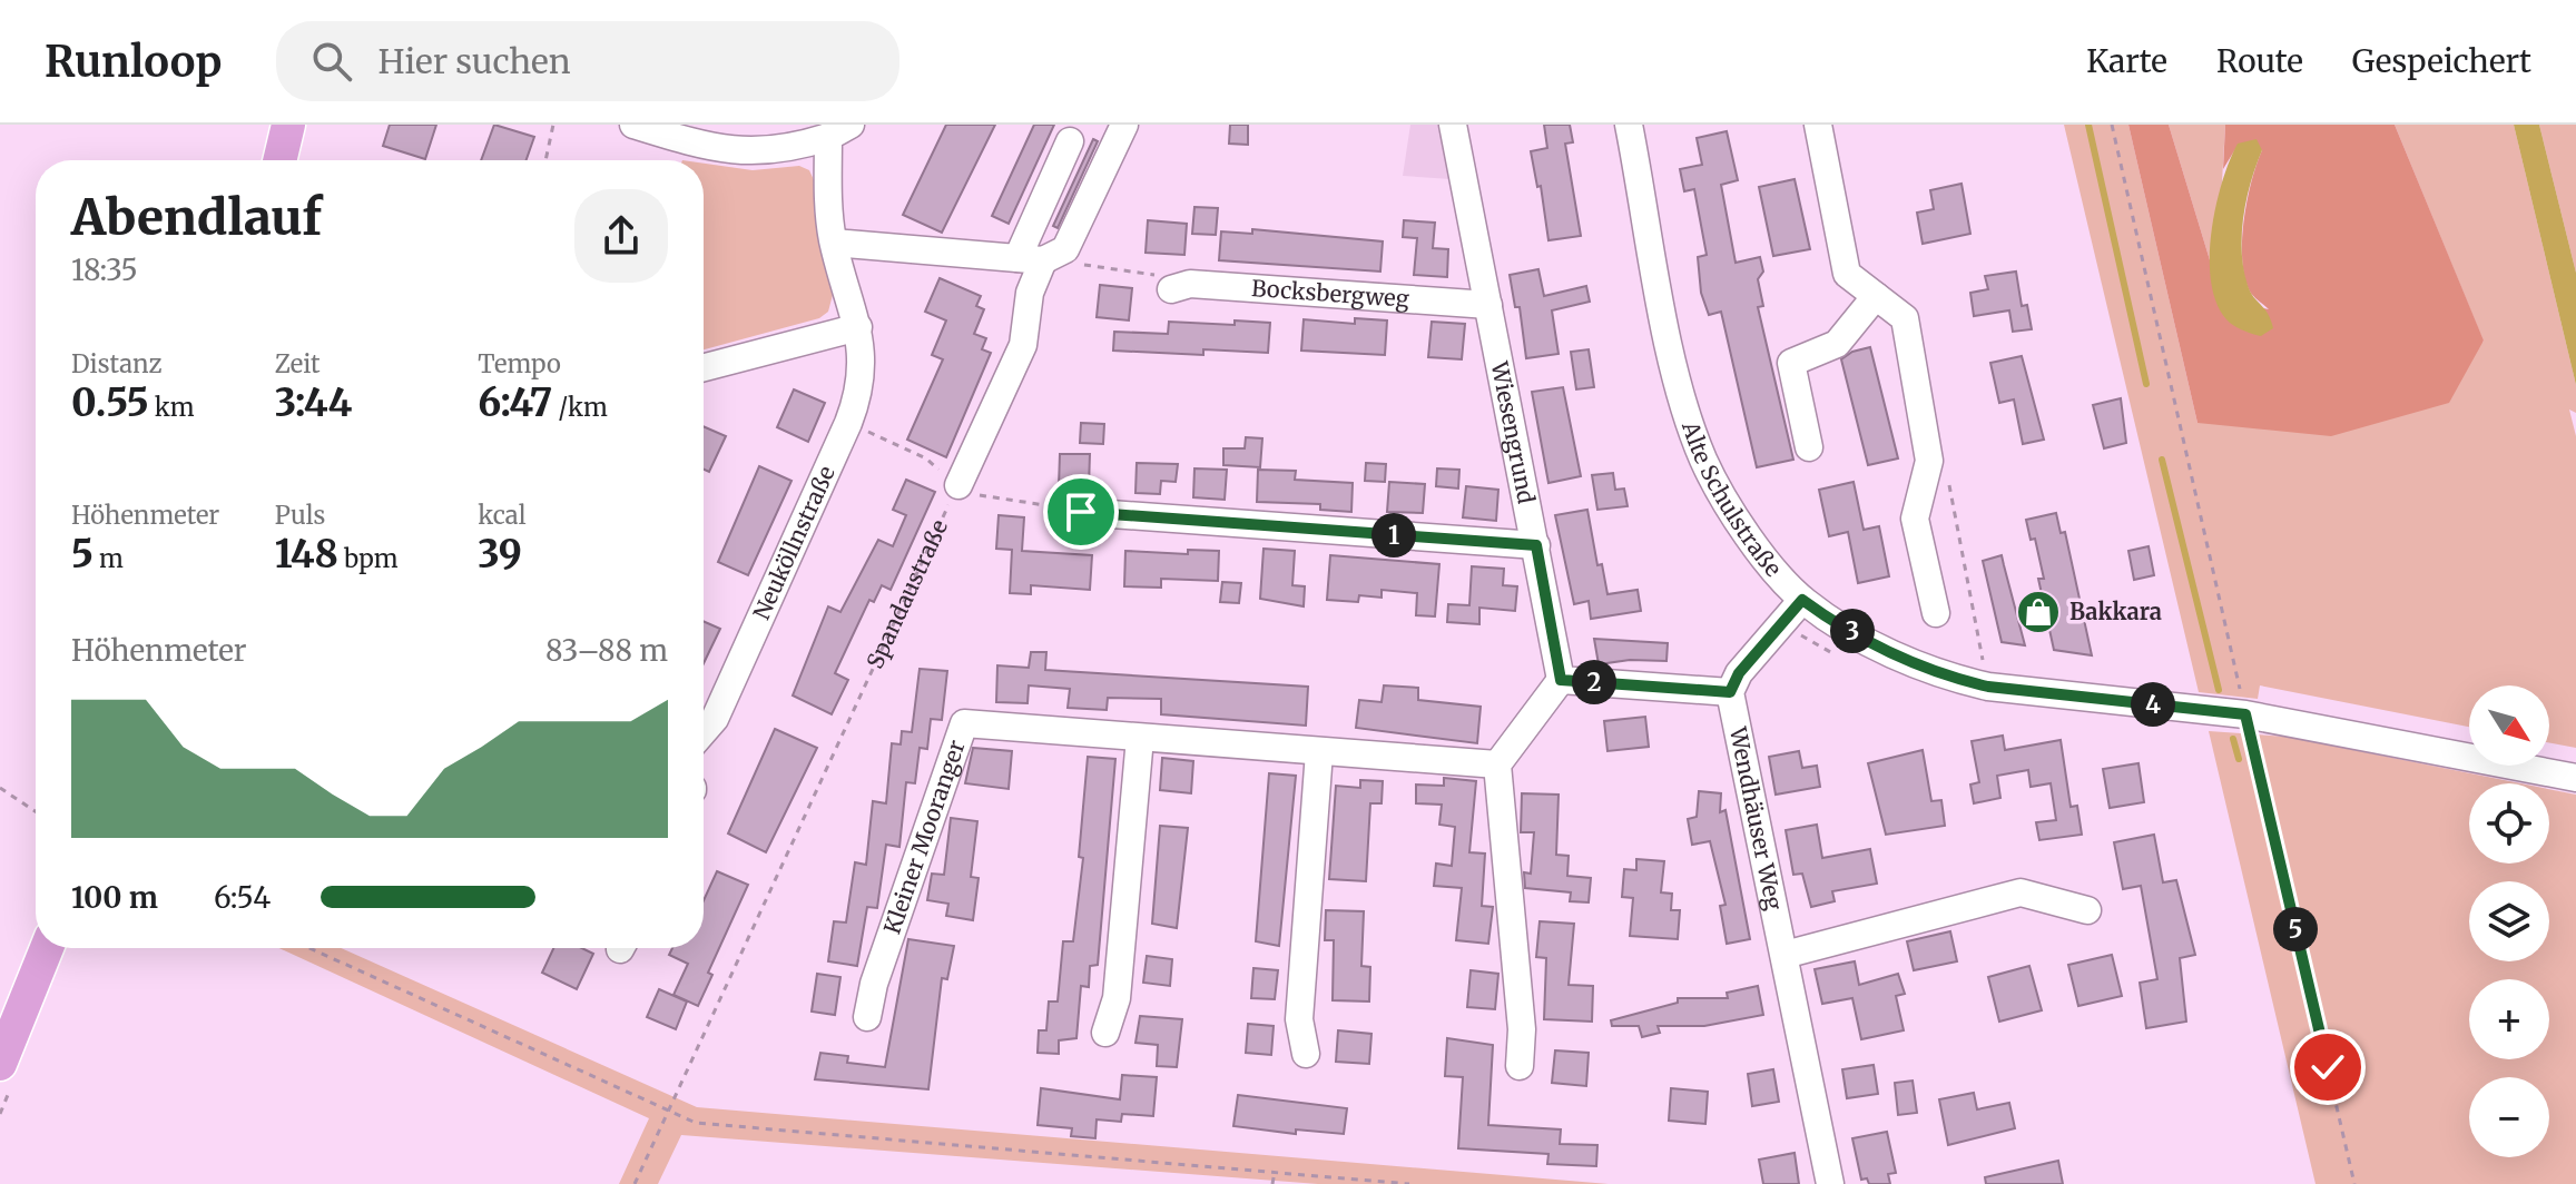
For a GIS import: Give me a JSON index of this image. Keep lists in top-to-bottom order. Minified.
{"streets":{"street":["Bocksbergweg","Wiesengrund","Alte Schulstraße","Neuköllnstraße","Wendhäuser Weg","Kleiner Mooranger"],"path":["Spandaustraße"]},"crossings":[["Bocksbergweg","Wiesengrund"]],"places":{"shop":["Bakkara"]},"north":"bottom right","page":{"header":"Runloop","search":"Hier suchen","nav":["Karte","Route","Gespeichert"],"heading":["Abendlauf","18:35"],"stats":[["Distanz","0.55 km"],["Zeit","3:44"],["Tempo","6:47 /km"],["Höhenmeter","5 m"],["Puls","148 bpm"],["kcal","39"]],"pins":["1","3","2","4","5"],"chart":["Höhenmeter","83–88 m"],"map_buttons":["+","−"],"list":[{"name":"100 m","note":"6:54"}]}}
